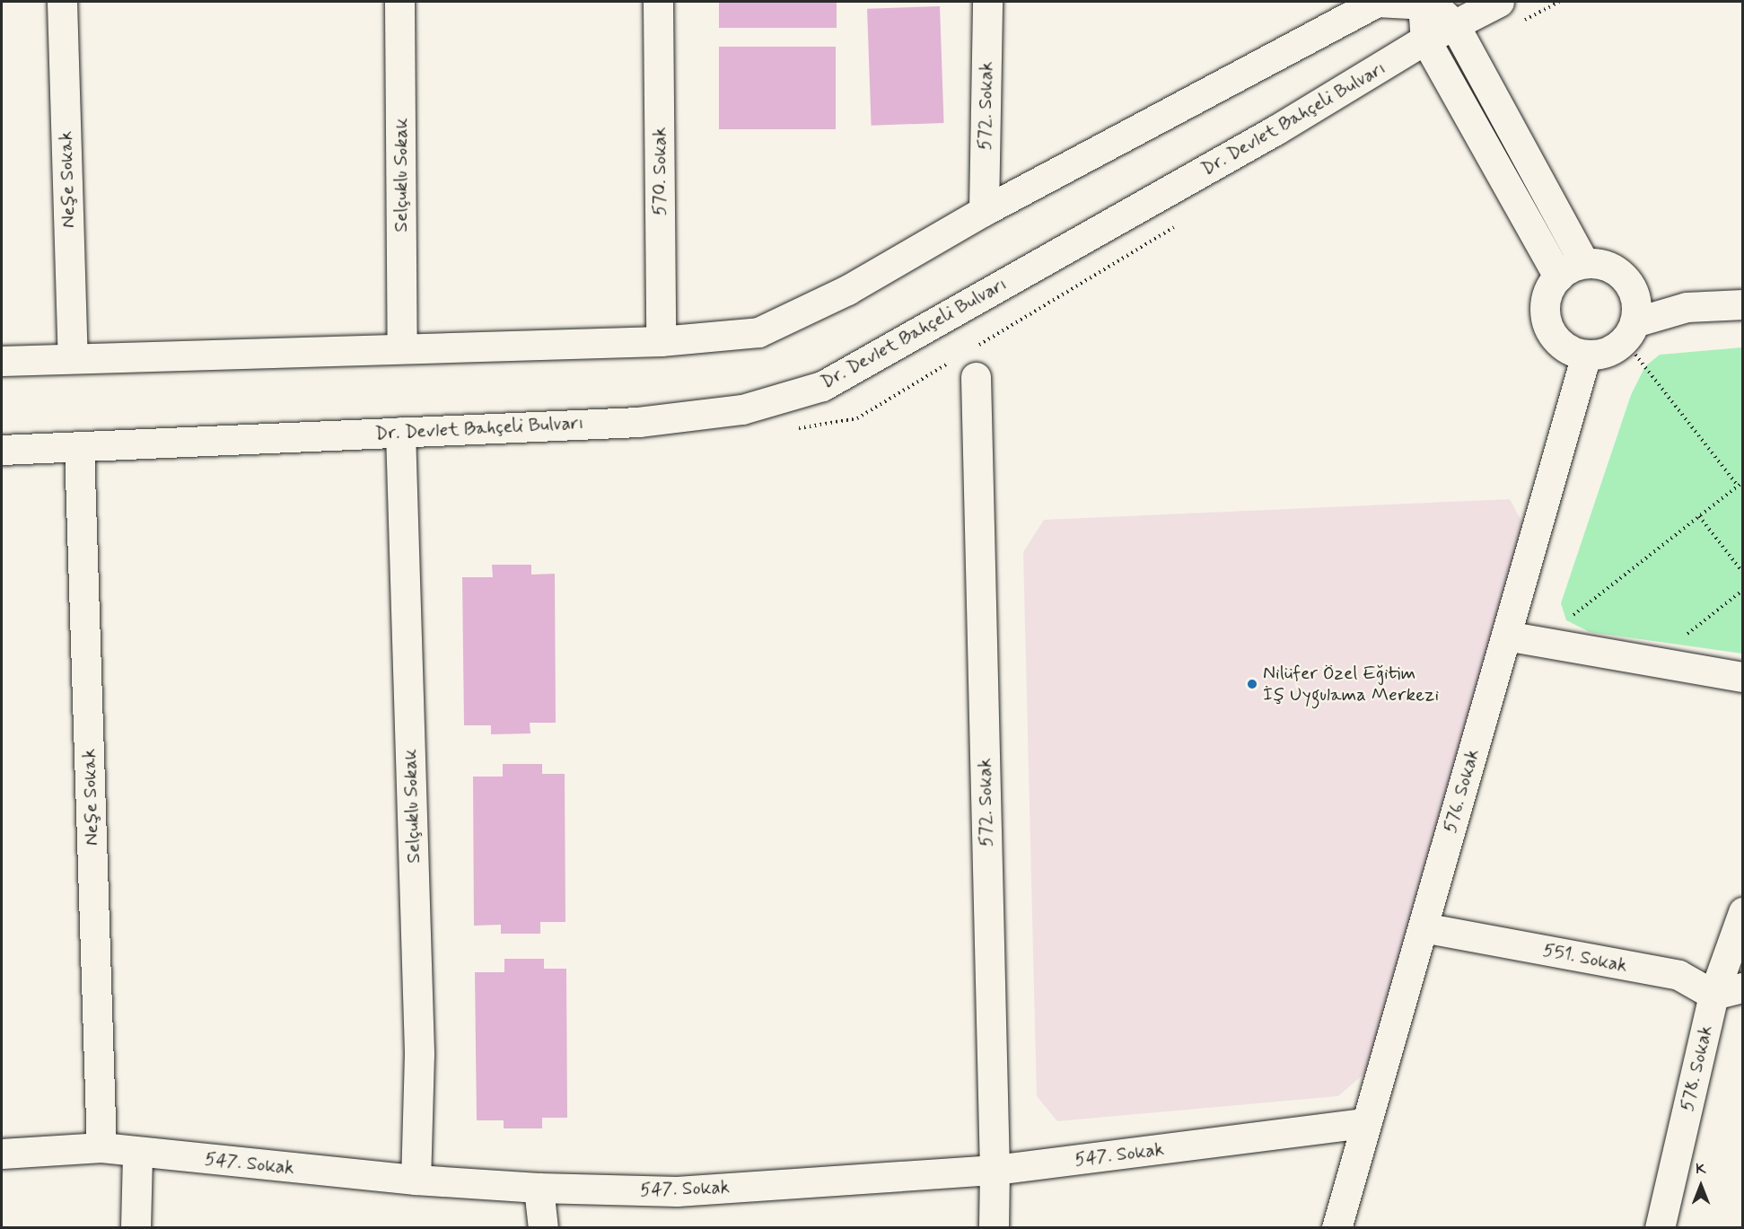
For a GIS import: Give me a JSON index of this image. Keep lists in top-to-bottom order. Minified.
{"streets":{"street":["572. Sokak","Dr. Devlet Bahçeli Bulvarı","570. Sokak","Selçuklu Sokak","Neşe Sokak","576. Sokak","551. Sokak","578. Sokak","547. Sokak"]},"crossings":[["572. Sokak","547. Sokak"],["Dr. Devlet Bahçeli Bulvarı","Selçuklu Sokak"],["Dr. Devlet Bahçeli Bulvarı","Neşe Sokak"],["Selçuklu Sokak","547. Sokak"],["Neşe Sokak","547. Sokak"],["576. Sokak","551. Sokak"],["576. Sokak","547. Sokak"],["551. Sokak","578. Sokak"]],"places":["Nilüfer Özel Eğitim İş Uygulama Merkezi"],"north":"top"}
